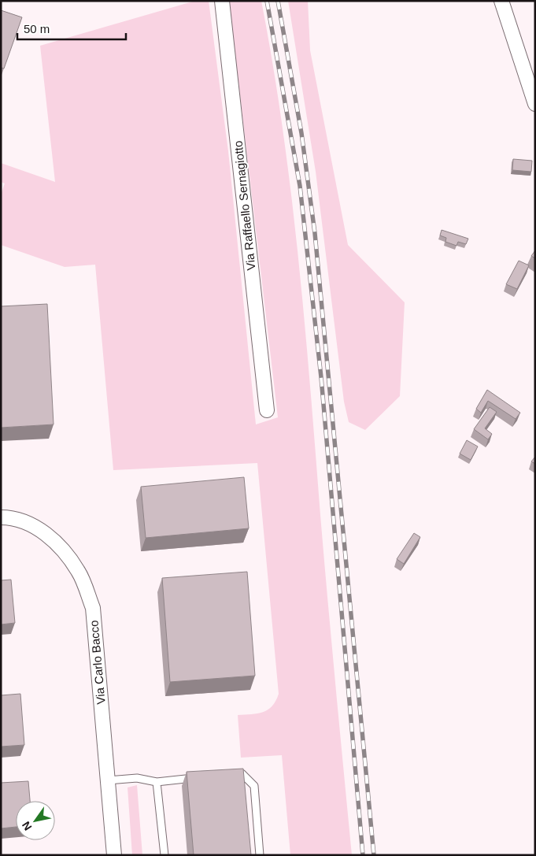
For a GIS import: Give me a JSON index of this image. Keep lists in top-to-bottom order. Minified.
{"streets":{"street":["Via Raffaello Sernagiotto","Via Carlo Bacco"]},"scale_bar":"50 m","north":"bottom left"}
